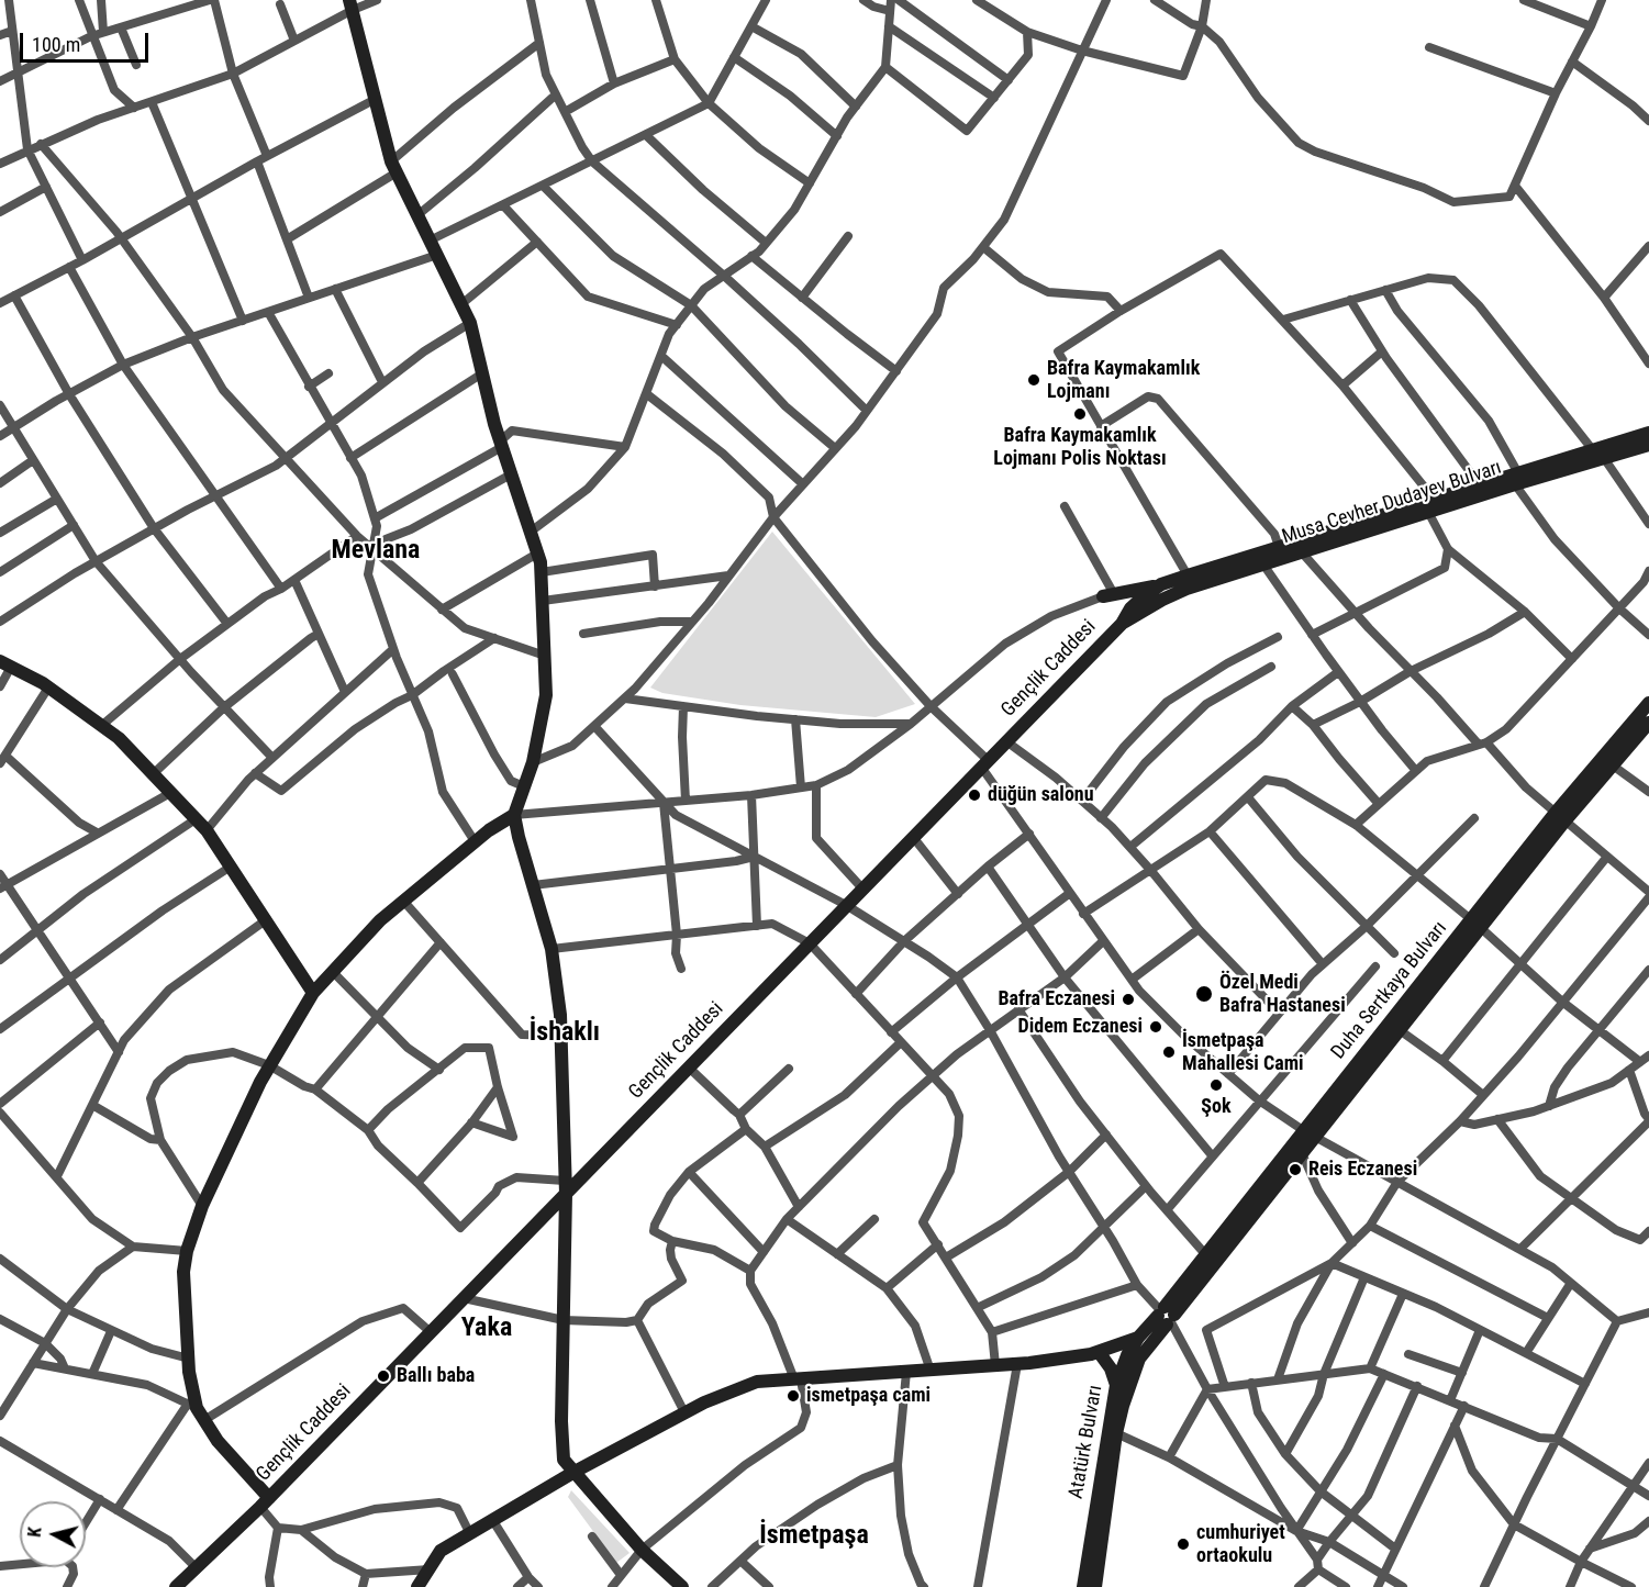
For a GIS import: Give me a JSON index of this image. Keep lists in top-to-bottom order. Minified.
{"streets":{"main road":["Musa Cevher Dudayev Bulvarı","Gençlik Caddesi","Duha Sertkaya Bulvarı","Atatürk Bulvarı"]},"crossings":[["Musa Cevher Dudayev Bulvarı","Gençlik Caddesi"],["Duha Sertkaya Bulvarı","Atatürk Bulvarı"]],"districts":["Mevlana","İshaklı","Yaka","İsmetpaşa"],"places":["Bafra Kaymakamlık Lojmanı","Bafra Kaymakamlık Lojmanı Polis Noktası","düğün salonu","Özel Medi Bafra Hastanesi","Bafra Eczanesi","Didem Eczanesi","İsmetpaşa Mahallesi Cami","Şok","Reis Eczanesi","Ballı baba","ismetpaşa cami","cumhuriyet ortaokulu"],"scale_bar":"100 m","north":"left"}
